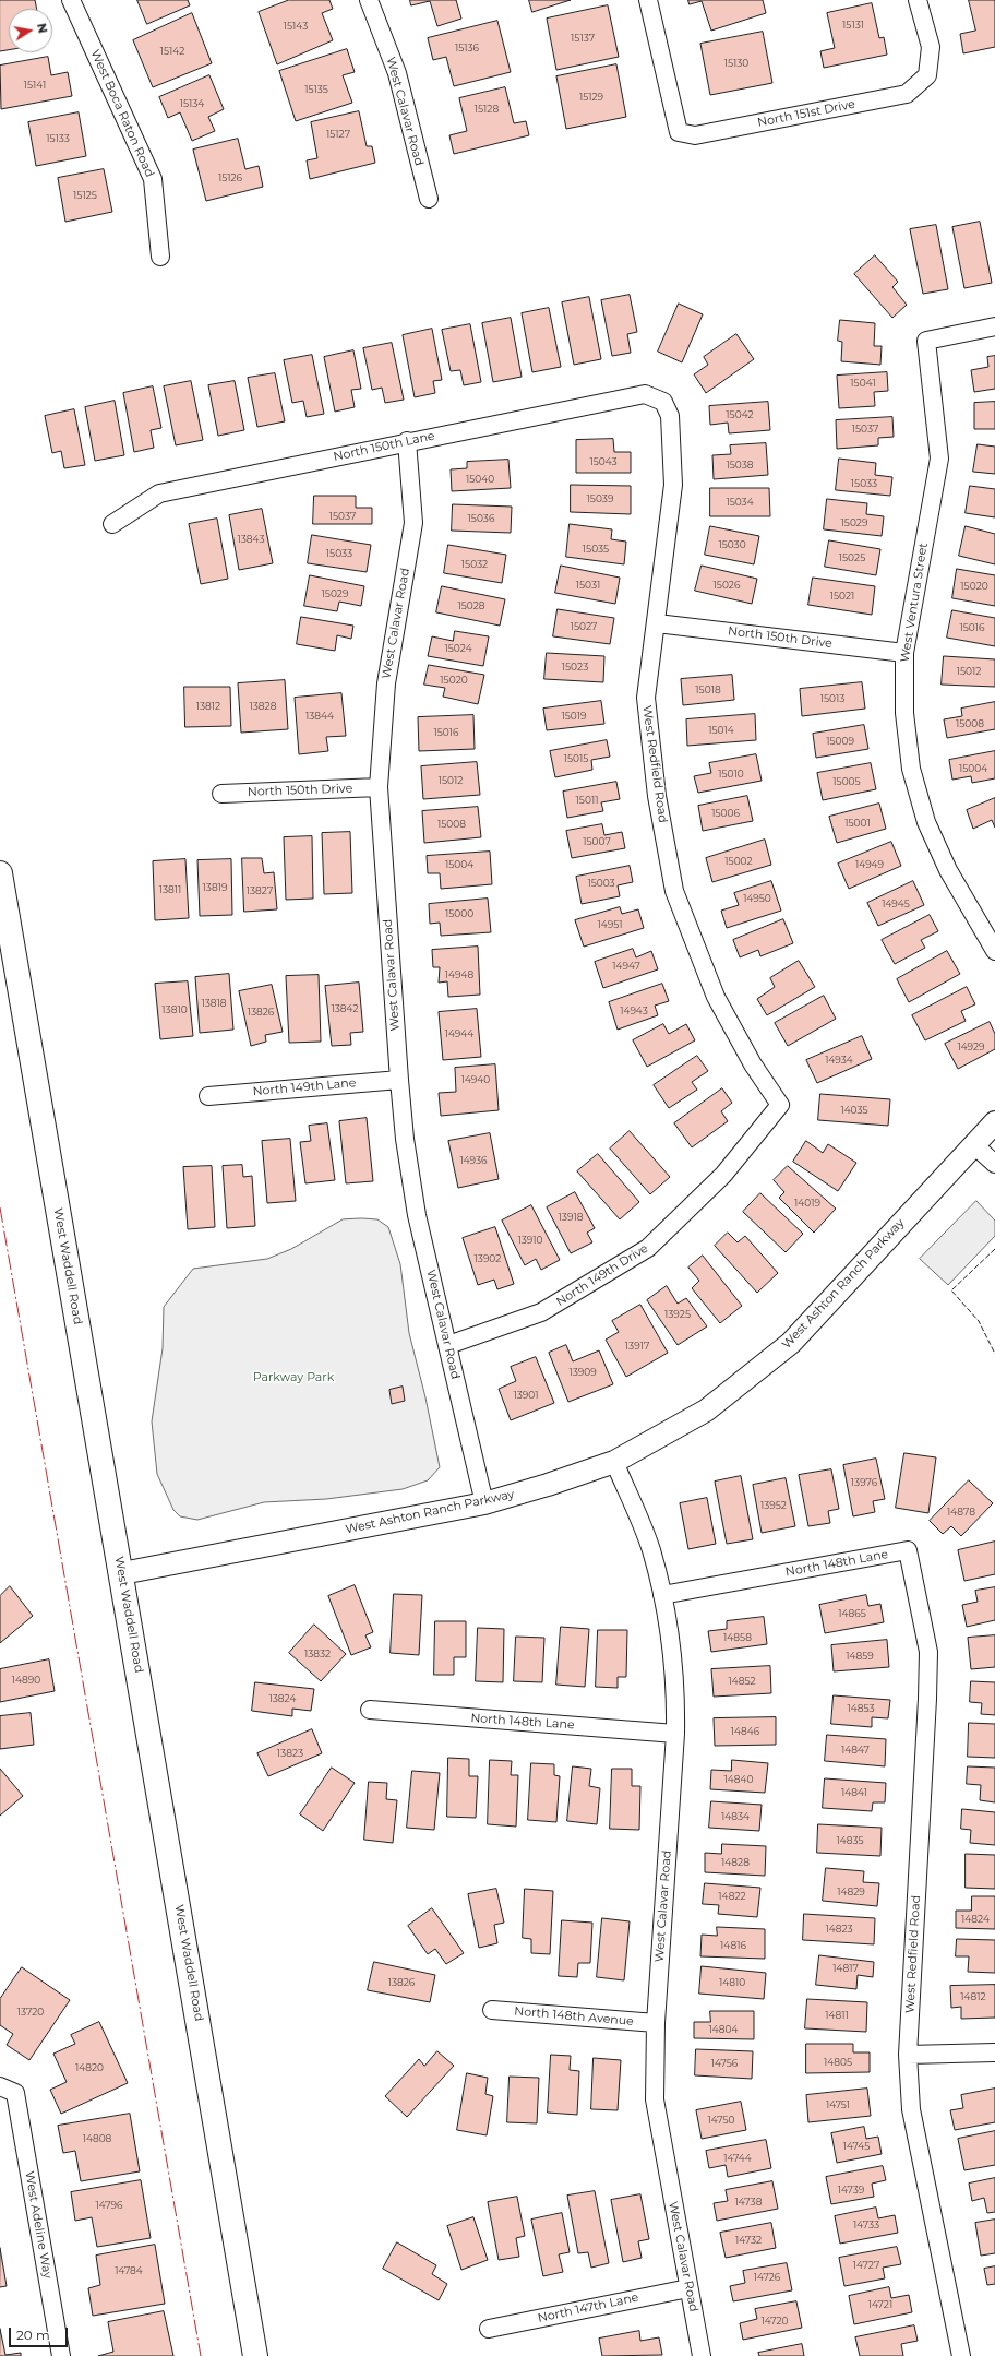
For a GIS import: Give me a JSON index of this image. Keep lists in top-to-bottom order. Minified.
{"streets":{"main road":["West Waddell Road"],"street":["West Calavar Road","West Boca Raton Road","North 151st Drive","North 150th Lane","West Ventura Street","North 150th Drive","West Redfield Road","North 149th Lane","North 149th Drive","West Ashton Ranch Parkway","North 148th Lane","North 148th Avenue","West Adeline Way","North 147th Lane"]},"crossings":[["West Calavar Road","North 150th Lane"],["West Calavar Road","North 150th Drive"],["West Calavar Road","North 149th Lane"],["West Calavar Road","North 149th Drive"],["West Calavar Road","West Ashton Ranch Parkway"],["West Calavar Road","North 148th Lane"],["West Calavar Road","North 148th Avenue"],["West Calavar Road","North 147th Lane"],["North 150th Lane","West Redfield Road"],["West Ventura Street","North 150th Drive"],["North 150th Drive","West Redfield Road"],["West Redfield Road","North 149th Drive"],["West Redfield Road","North 148th Lane"],["West Waddell Road","West Ashton Ranch Parkway"]],"parks":["Parkway Park"],"house_numbers":["15131","15143","15137","15136","15142","15130","15141","15135","15129","15134","15128","15127","15133","15126","15125","15041","15042","15037","15043","15038","15040","15033","15039","15034","15037","15036","15029","13843","15030","15035","15033","15025","15032","15031","15026","15020","15029","15021","15028","15027","15016","15024","15023","15012","15020","15018","15013","13812","13828","13844","15019","15008","15014","15016","15009","15015","15004","15010","15012","15005","15011","15006","15001","15008","15007","15002","15004","14949","15003","13819","13811","13827","14950","14945","15000","14951","14947","14948","13818","13842","13810","14943","13826","14944","14929","14934","14940","14035","14936","14019","13918","13910","13902","13925","13917","13909","13901","13976","13952","14878","14865","14858","13832","14859","14890","14852","13824","14853","14846","14847","13823","14840","14841","14834","14835","14828","14829","14822","14824","14823","14816","14817","13826","14810","14812","13720","14811","14804","14805","14756","14820","14751","14750","14808","14745","14744","14739","14738","14796","14733","14732","14727","14784","14726","14721","14720"],"scale_bar":"20 m","north":"right"}
